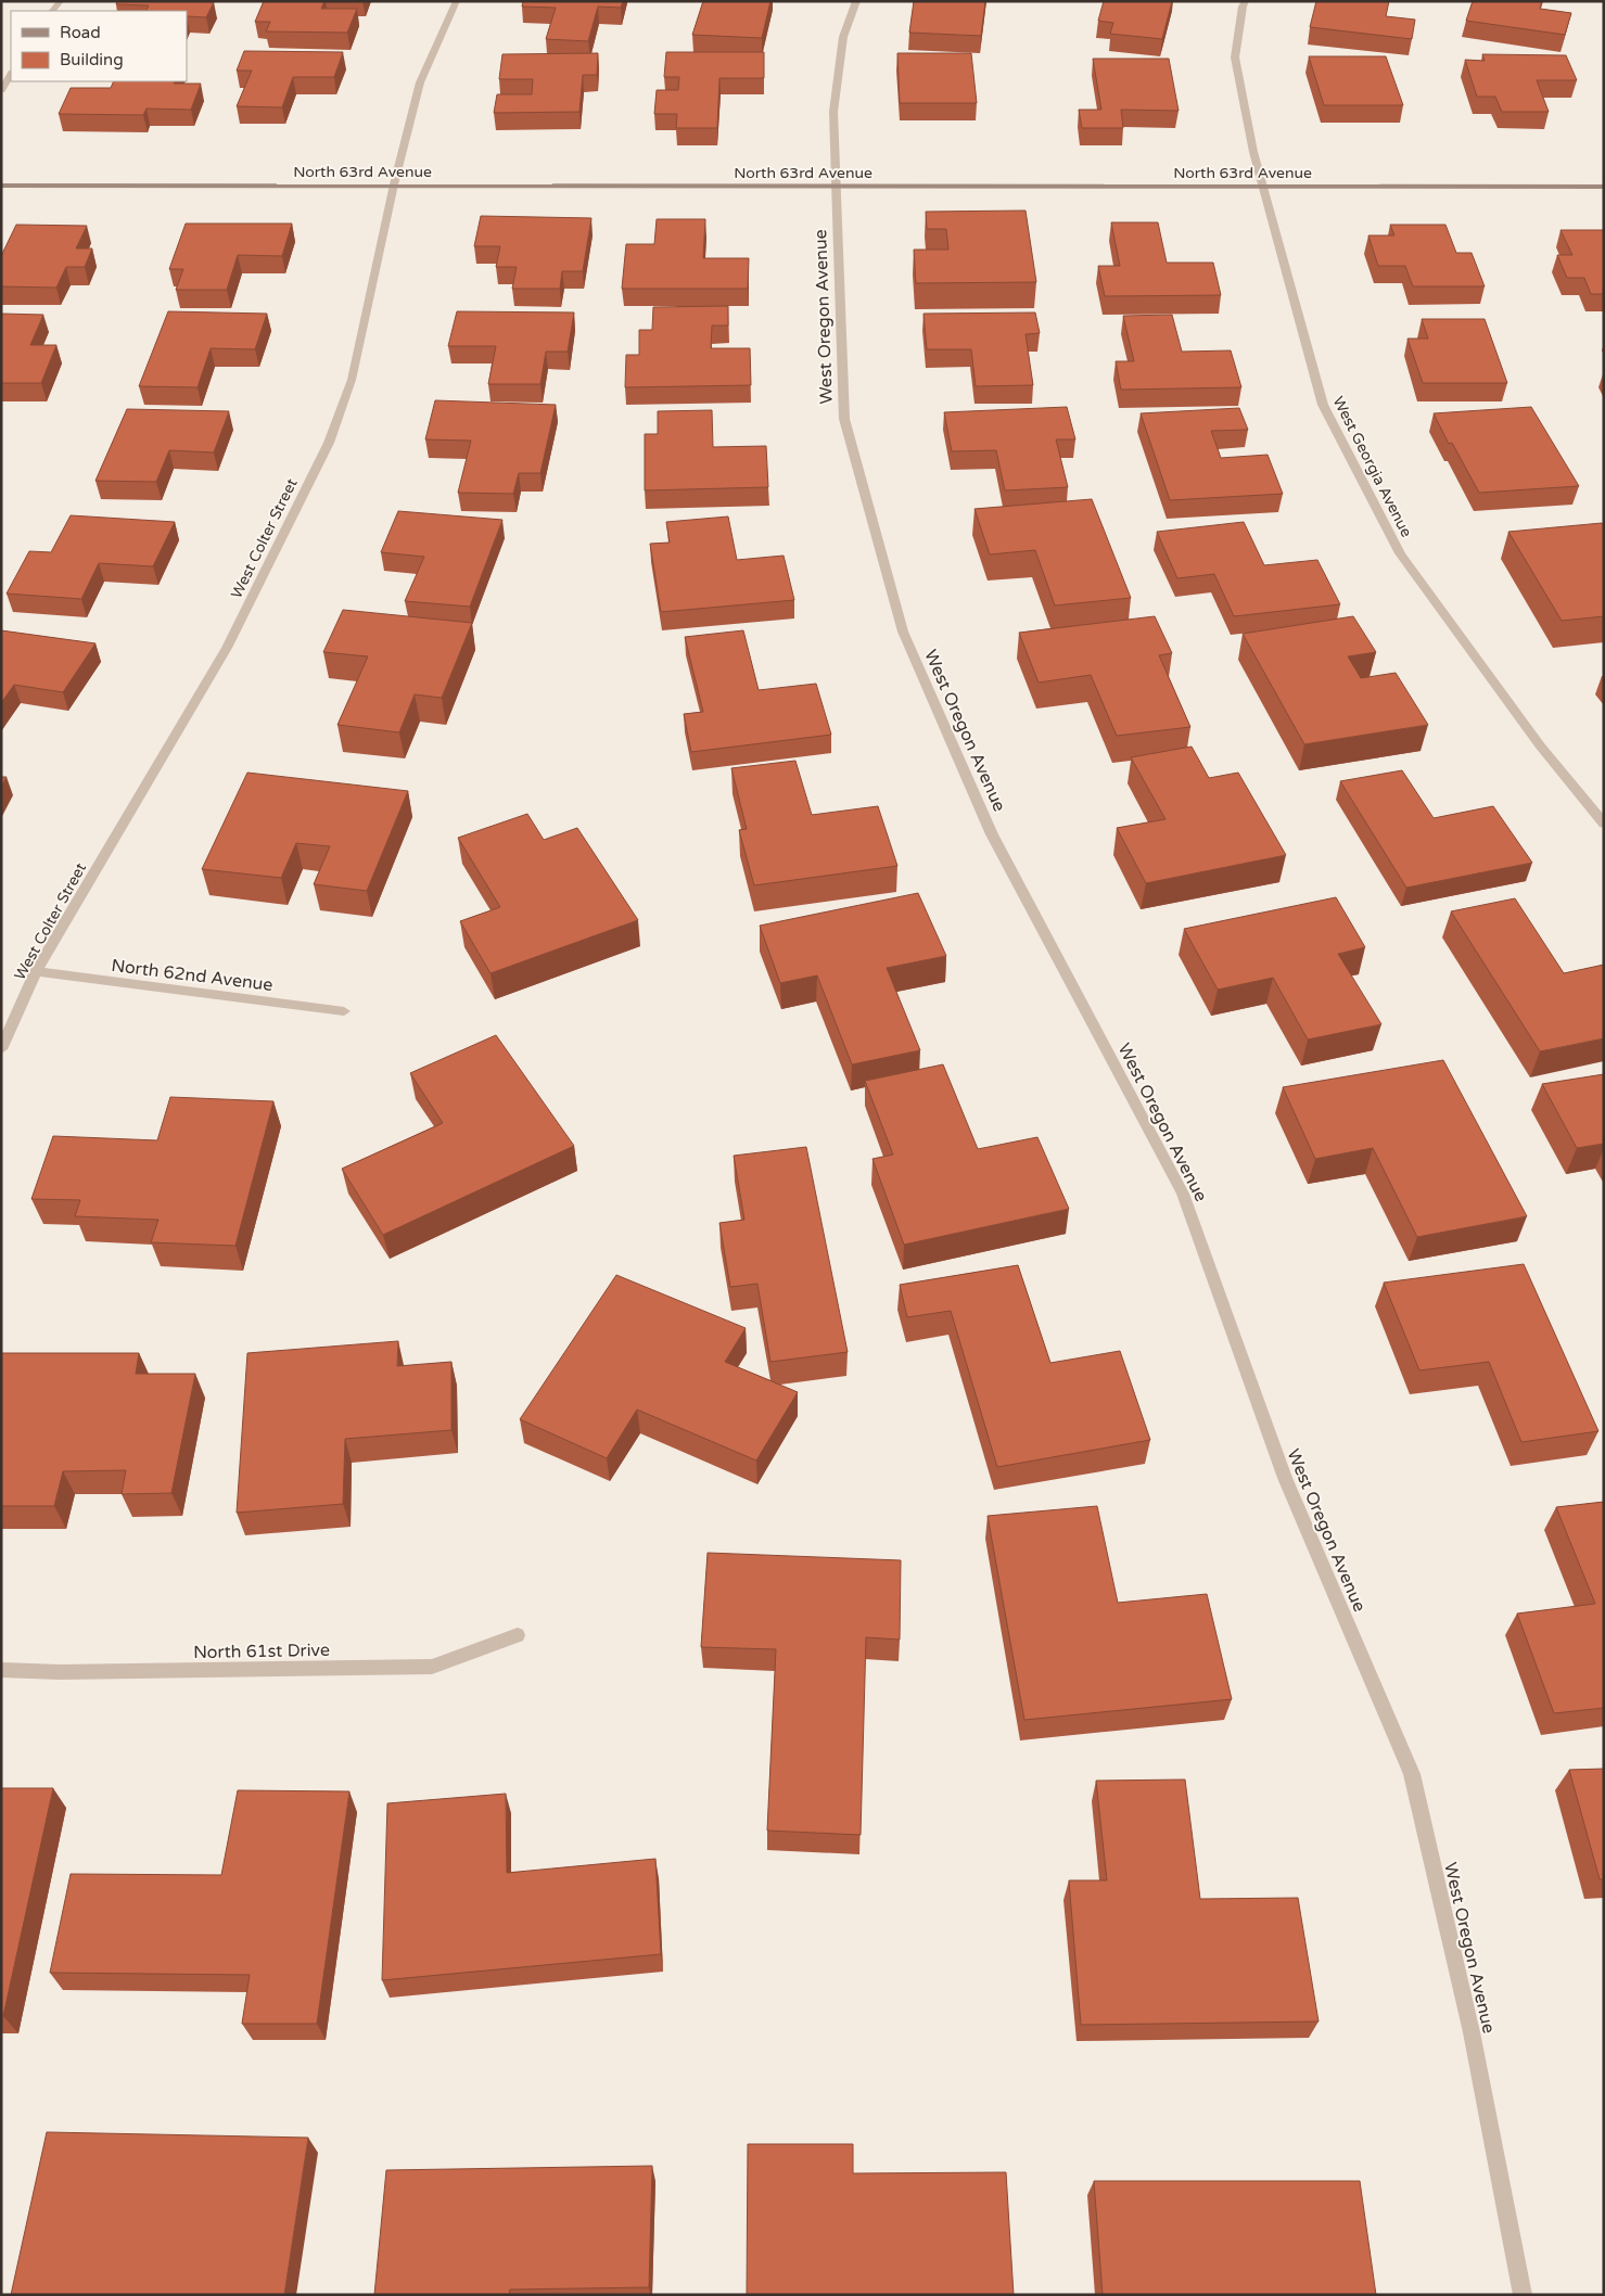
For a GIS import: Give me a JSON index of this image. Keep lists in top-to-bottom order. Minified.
{"streets":{"street":["North 63rd Avenue","West Oregon Avenue","West Georgia Avenue","West Colter Street","North 62nd Avenue","North 61st Drive"]},"crossings":[["North 63rd Avenue","West Oregon Avenue"],["North 63rd Avenue","West Georgia Avenue"],["North 63rd Avenue","West Colter Street"],["West Colter Street","North 62nd Avenue"]],"legend":["Road","Building"]}
